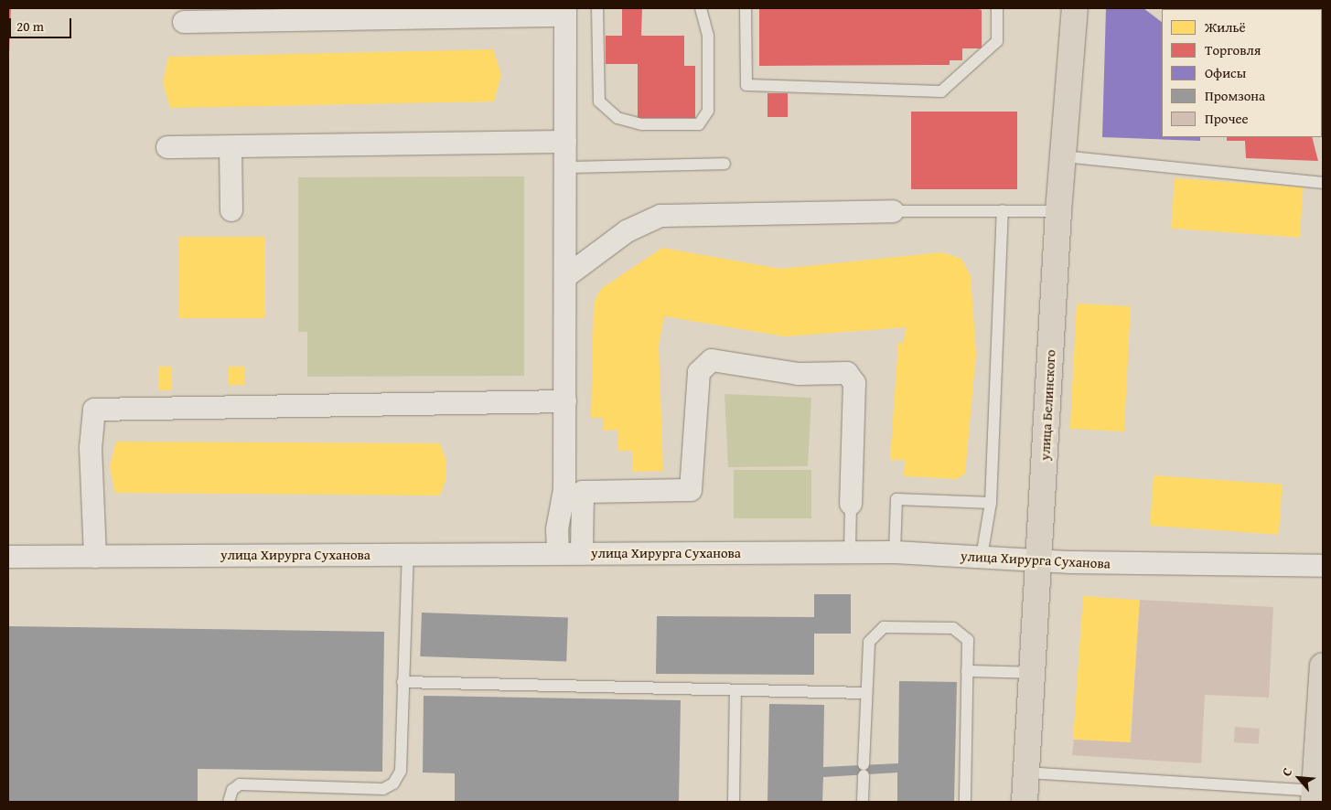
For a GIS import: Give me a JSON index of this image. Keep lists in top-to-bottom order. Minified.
{"streets":{"main road":["улица Белинского"],"street":["улица Хирурга Суханова"]},"crossings":[["улица Белинского","улица Хирурга Суханова"]],"legend":["Жильё","Торговля","Офисы","Промзона","Прочее"],"scale_bar":"20 m","north":"top left"}
